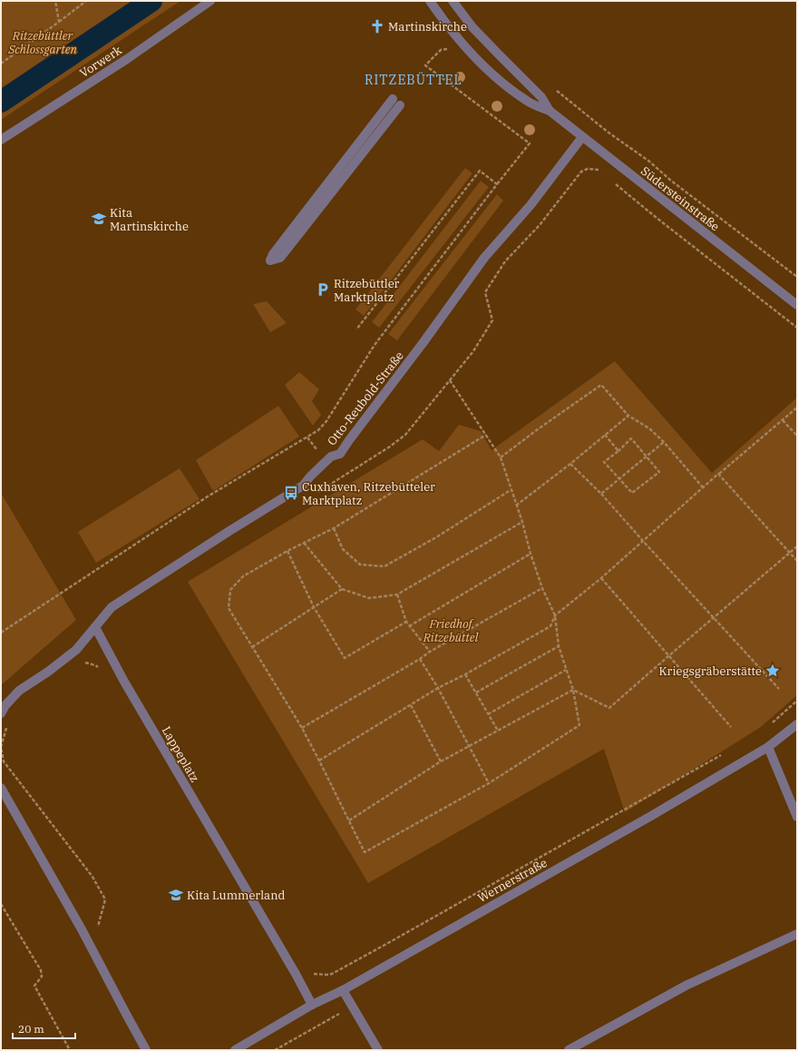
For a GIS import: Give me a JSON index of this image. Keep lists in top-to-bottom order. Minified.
{"streets":{"street":["Vorwerk","Südersteinstraße","Otto-Reubold-Straße","Lappeplatz","Wernerstraße"]},"crossings":[["Südersteinstraße","Otto-Reubold-Straße"],["Otto-Reubold-Straße","Lappeplatz"],["Lappeplatz","Wernerstraße"]],"districts":["RITZEBÜTTEL"],"parks":["Ritzebüttler Schlossgarten","Friedhof Ritzebüttel"],"places":{"church":["Martinskirche"],"school or university":["Kita Martinskirche","Kita Lummerland"],"parking":["Ritzebüttler Marktplatz"],"bus stop":["Cuxhaven, Ritzebütteler Marktplatz"],"place":["Kriegsgräberstätte"]},"scale_bar":"20 m"}
